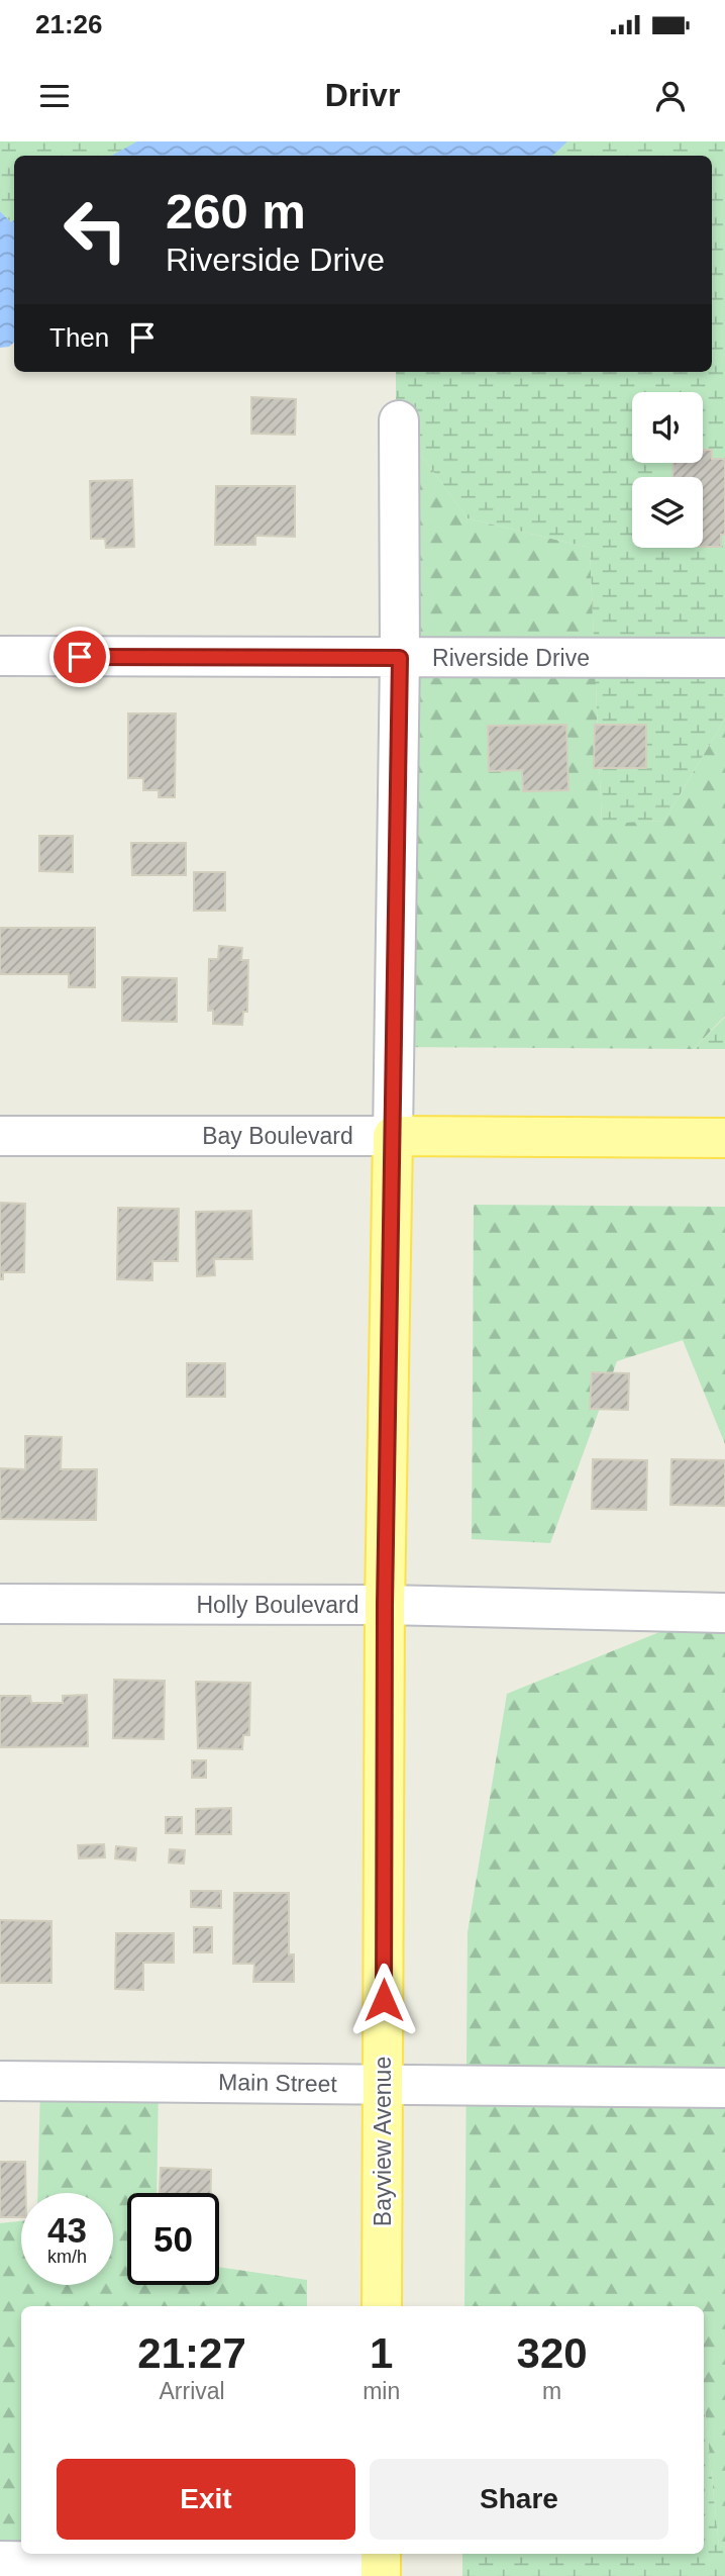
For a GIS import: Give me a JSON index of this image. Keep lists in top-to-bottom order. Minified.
{"streets":{"main road":["Bay Boulevard","Bayview Avenue"],"street":["Riverside Drive","Holly Boulevard","Main Street"]},"crossings":[["Riverside Drive","Bayview Avenue"],["Bay Boulevard","Bayview Avenue"],["Holly Boulevard","Bayview Avenue"],["Main Street","Bayview Avenue"]],"page":{"status":"21:26","header":"Drivr","turn":["260 m","Riverside Drive"],"then":"Then","speed":"43 km/h","limit":"50","eta":["21:27","Arrival","1","min","320","m"],"buttons":["Exit","Share"]}}
